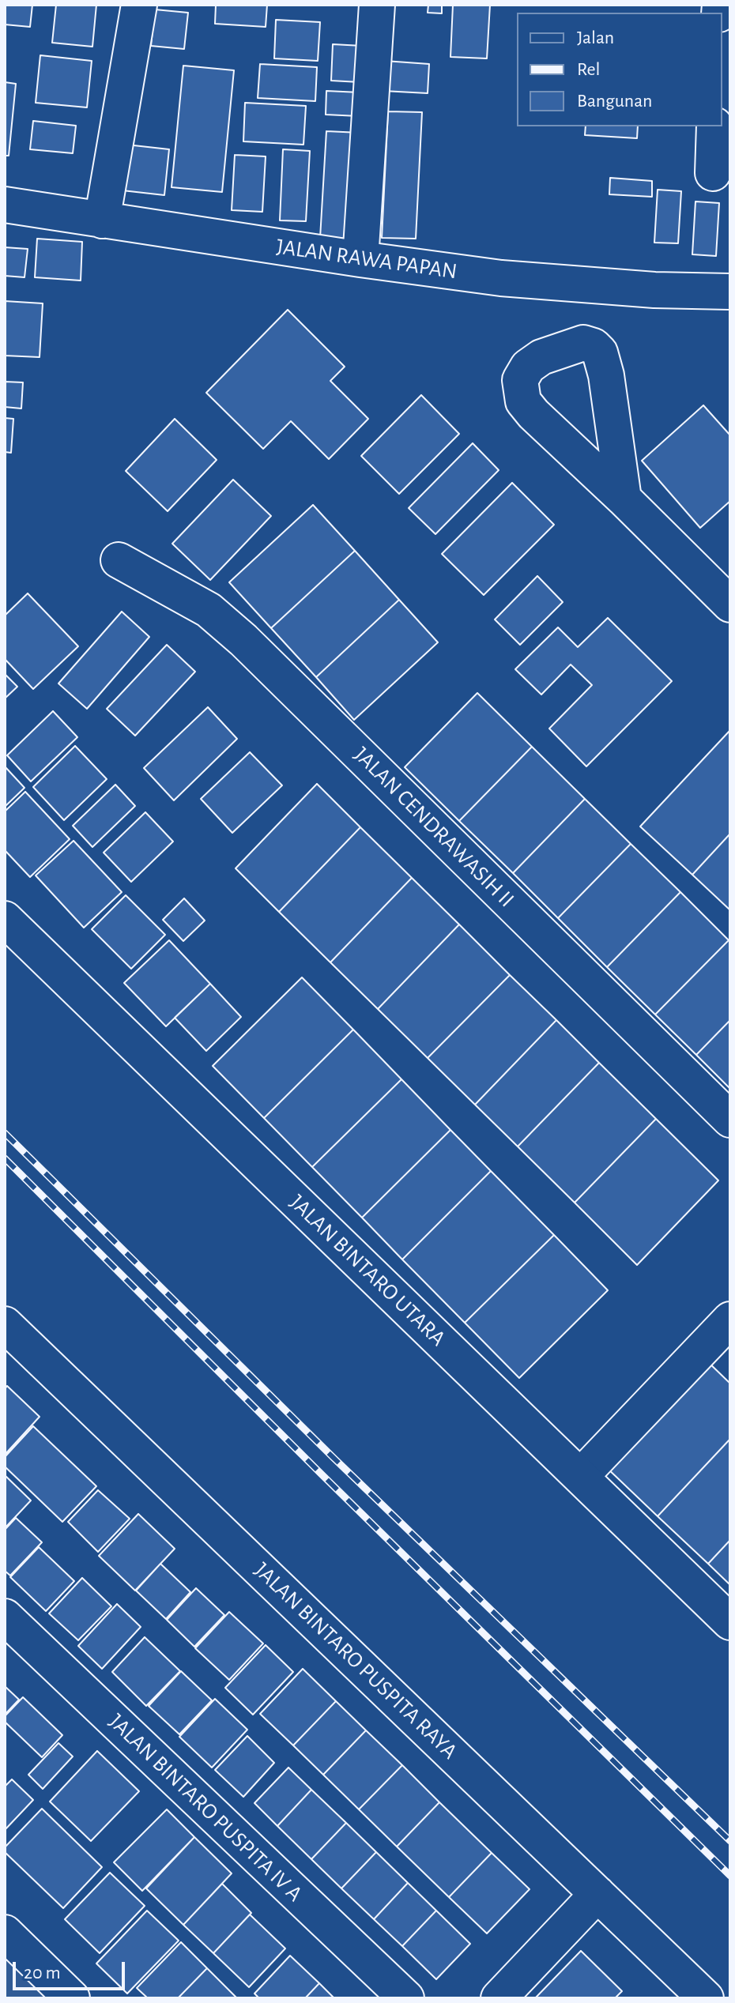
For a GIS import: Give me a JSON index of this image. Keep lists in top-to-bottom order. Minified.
{"streets":{"street":["JALAN RAWA PAPAN","JALAN CENDRAWASIH II","JALAN BINTARO UTARA","JALAN BINTARO PUSPITA RAYA","JALAN BINTARO PUSPITA IV A"]},"legend":["Jalan","Rel","Bangunan"],"scale_bar":"20 m"}
